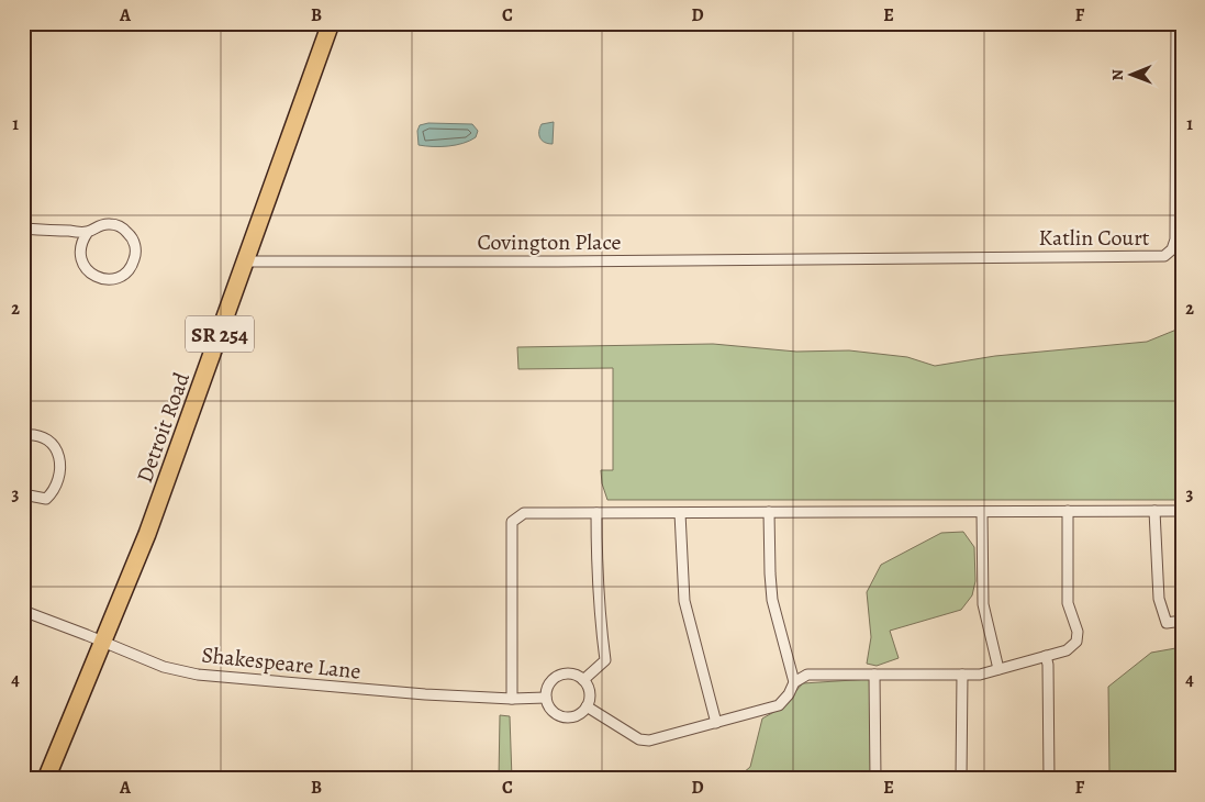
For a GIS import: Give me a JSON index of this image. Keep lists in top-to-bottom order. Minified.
{"streets":{"main road":["SR 254","Detroit Road"],"street":["Katlin Court","Covington Place","Shakespeare Lane"]},"crossings":[["Katlin Court","Covington Place"],["Covington Place","Detroit Road"],["Detroit Road","Shakespeare Lane"]],"north":"left","grid":{"columns":["A","B","C","D","E","F"],"rows":["1","2","3","4"]}}
